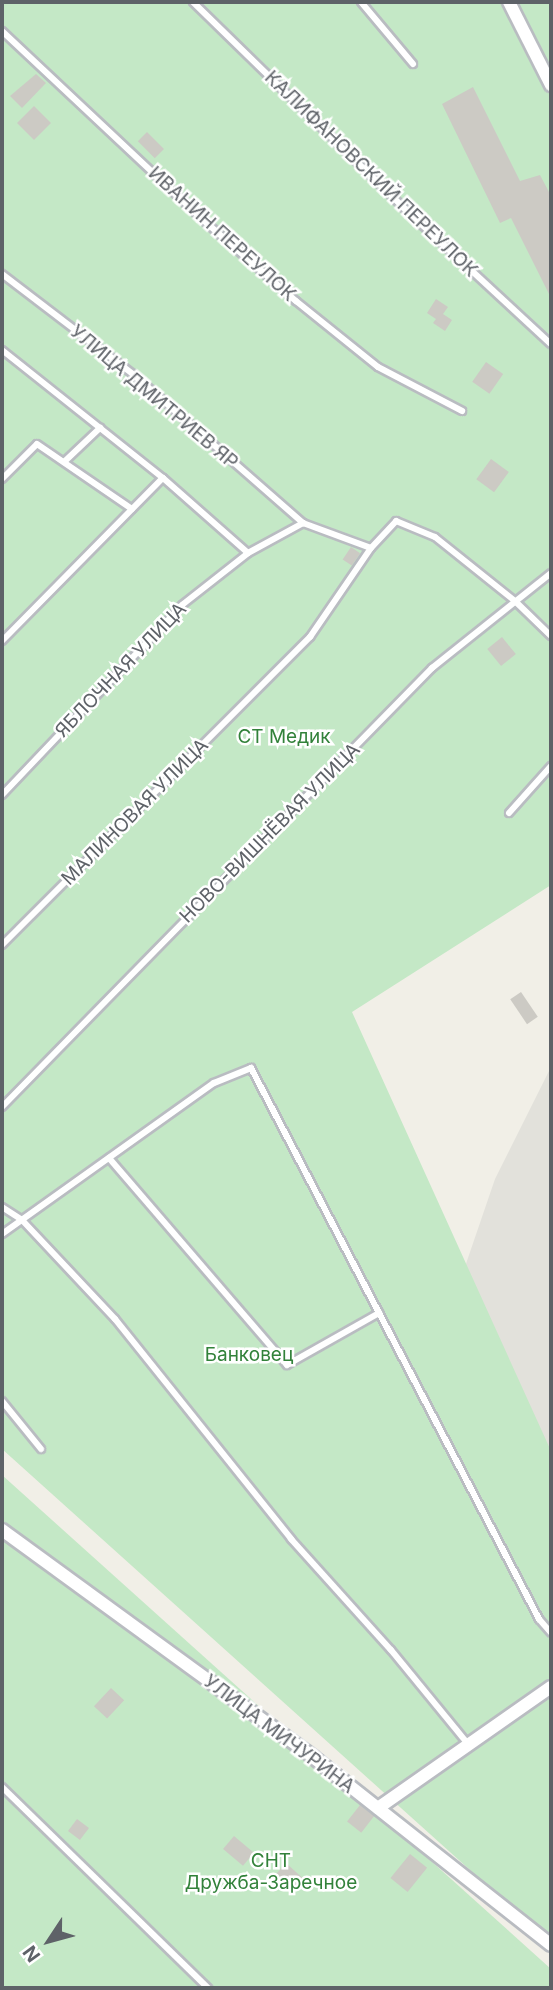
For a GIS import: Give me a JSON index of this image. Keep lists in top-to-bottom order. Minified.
{"streets":{"street":["УЛИЦА МИЧУРИНА"],"lane":["КАЛИФАНОВСКИЙ ПЕРЕУЛОК","ИВАНИН ПЕРЕУЛОК","УЛИЦА ДМИТРИЕВ ЯР","ЯБЛОЧНАЯ УЛИЦА","МАЛИНОВАЯ УЛИЦА","НОВО-ВИШНЁВАЯ УЛИЦА"]},"crossings":[["УЛИЦА ДМИТРИЕВ ЯР","МАЛИНОВАЯ УЛИЦА"]],"parks":["СТ Медик","Банковец","СНТ Дружба-Заречное"],"north":"bottom left"}
